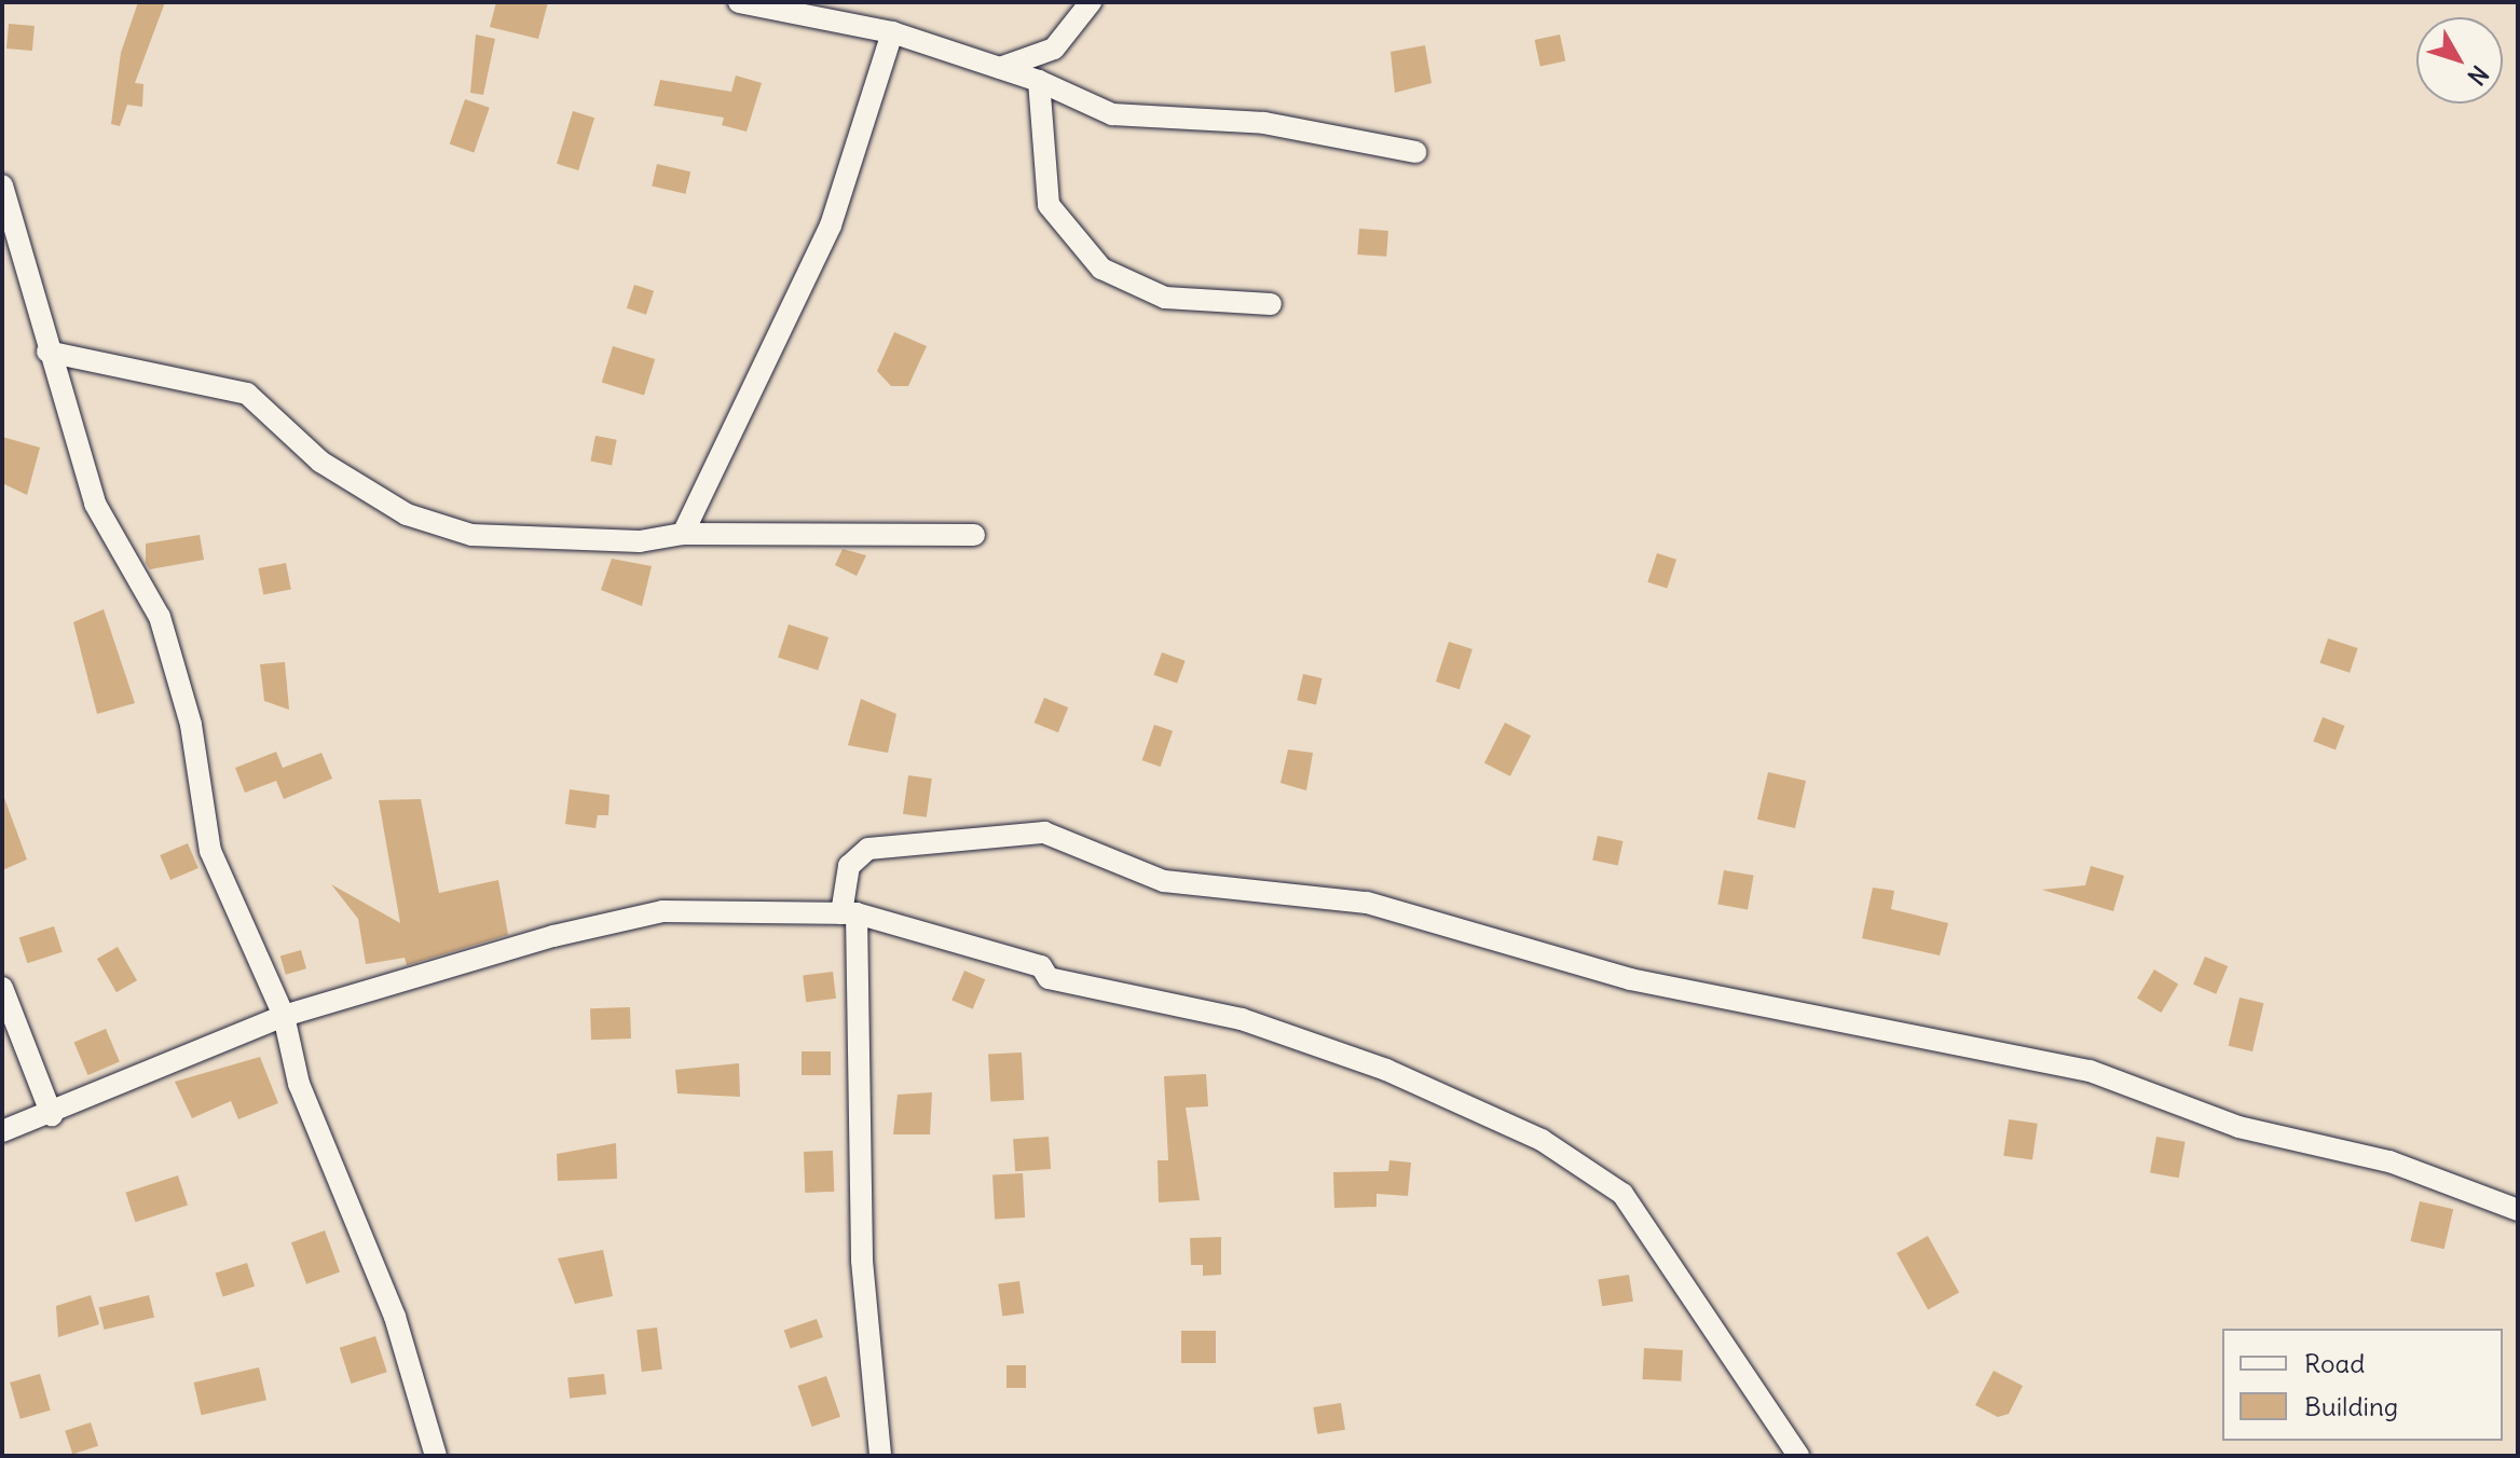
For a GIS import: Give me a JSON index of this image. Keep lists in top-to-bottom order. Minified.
{"legend":["Road","Building"],"north":"bottom right"}
